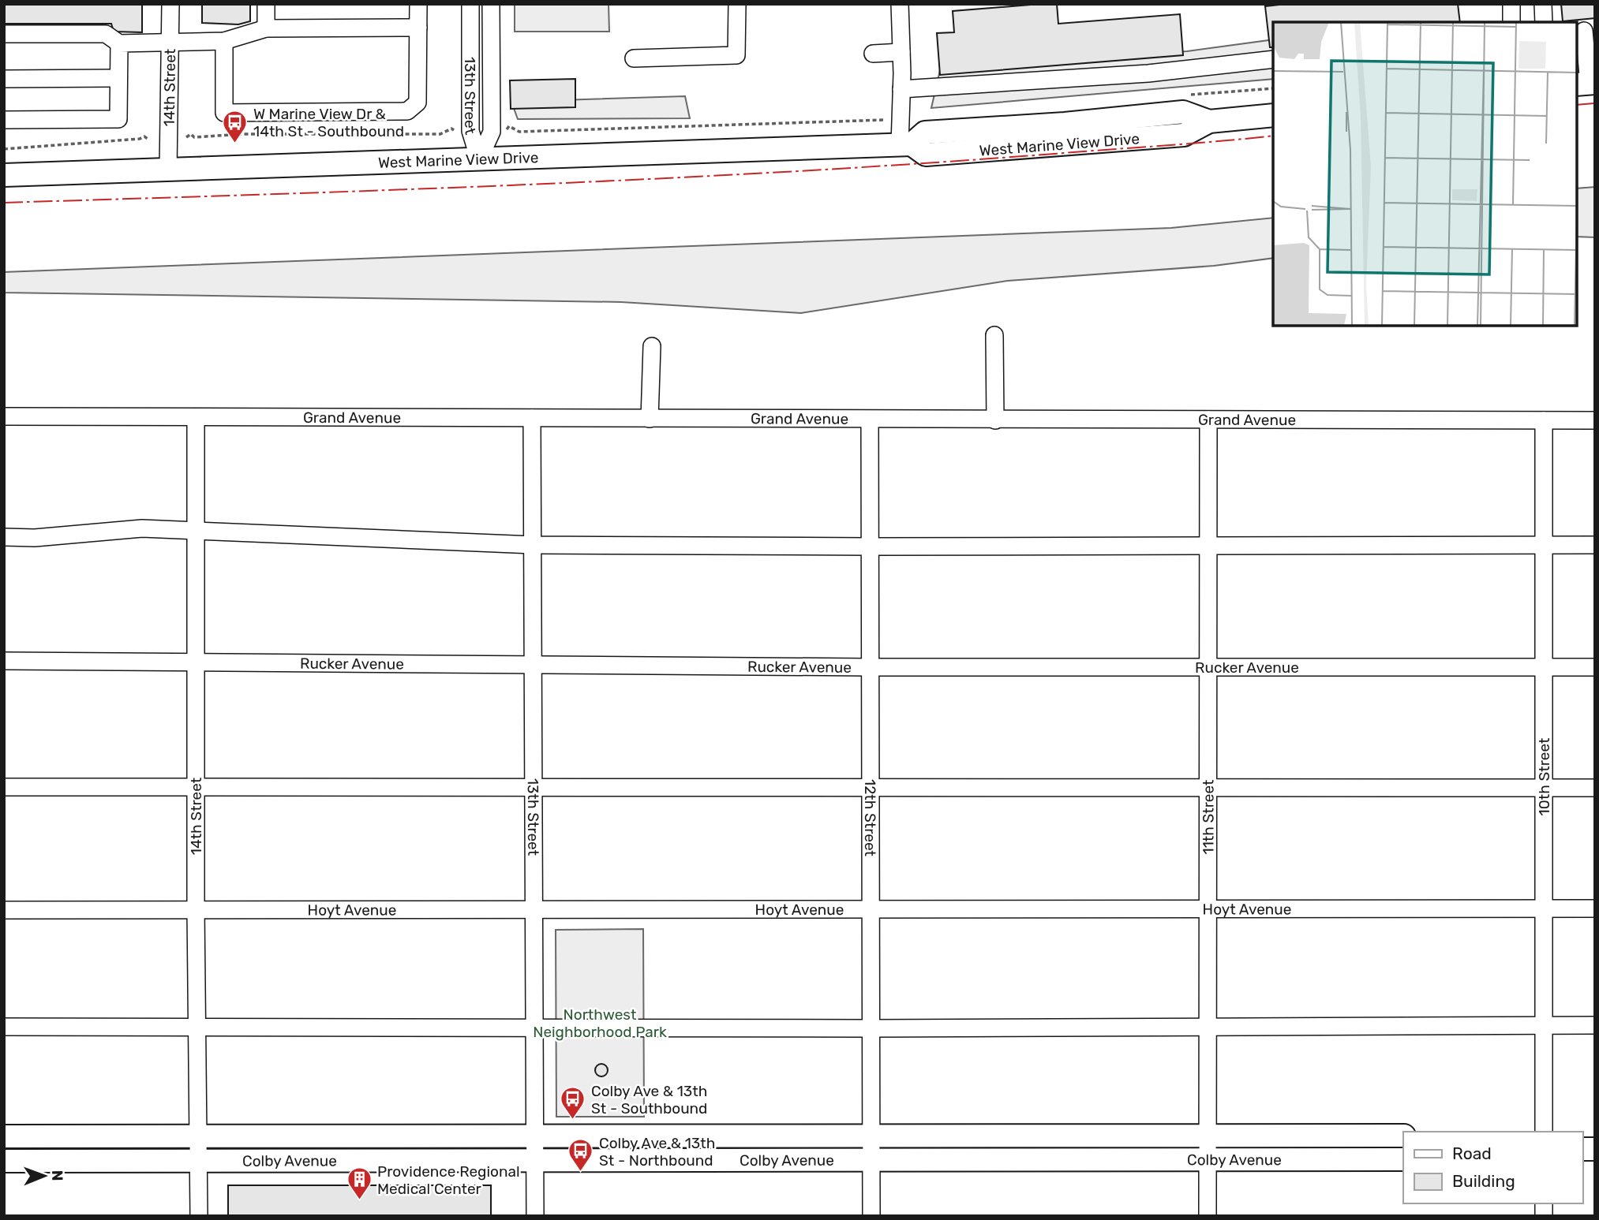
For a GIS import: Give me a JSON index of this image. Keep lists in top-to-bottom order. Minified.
{"streets":{"main road":["West Marine View Drive","Colby Avenue"],"street":["14th Street","13th Street","Grand Avenue","Rucker Avenue","10th Street","12th Street","11th Street","Hoyt Avenue"]},"crossings":[["14th Street","West Marine View Drive"],["14th Street","Grand Avenue"],["14th Street","Rucker Avenue"],["14th Street","Hoyt Avenue"],["14th Street","Colby Avenue"],["13th Street","West Marine View Drive"],["13th Street","Grand Avenue"],["13th Street","Rucker Avenue"],["13th Street","Hoyt Avenue"],["13th Street","Colby Avenue"],["Grand Avenue","10th Street"],["Grand Avenue","12th Street"],["Grand Avenue","11th Street"],["Rucker Avenue","10th Street"],["Rucker Avenue","12th Street"],["Rucker Avenue","11th Street"],["10th Street","Hoyt Avenue"],["12th Street","Hoyt Avenue"],["12th Street","Colby Avenue"],["11th Street","Hoyt Avenue"],["11th Street","Colby Avenue"]],"parks":["Northwest Neighborhood Park"],"places":{"bus stop":["W Marine View Dr & 14th St - Southbound","Colby Ave & 13th St - Southbound","Colby Ave & 13th St - Northbound"],"building":["Providence Regional Medical Center"]},"legend":["Road","Building"],"north":"right"}
